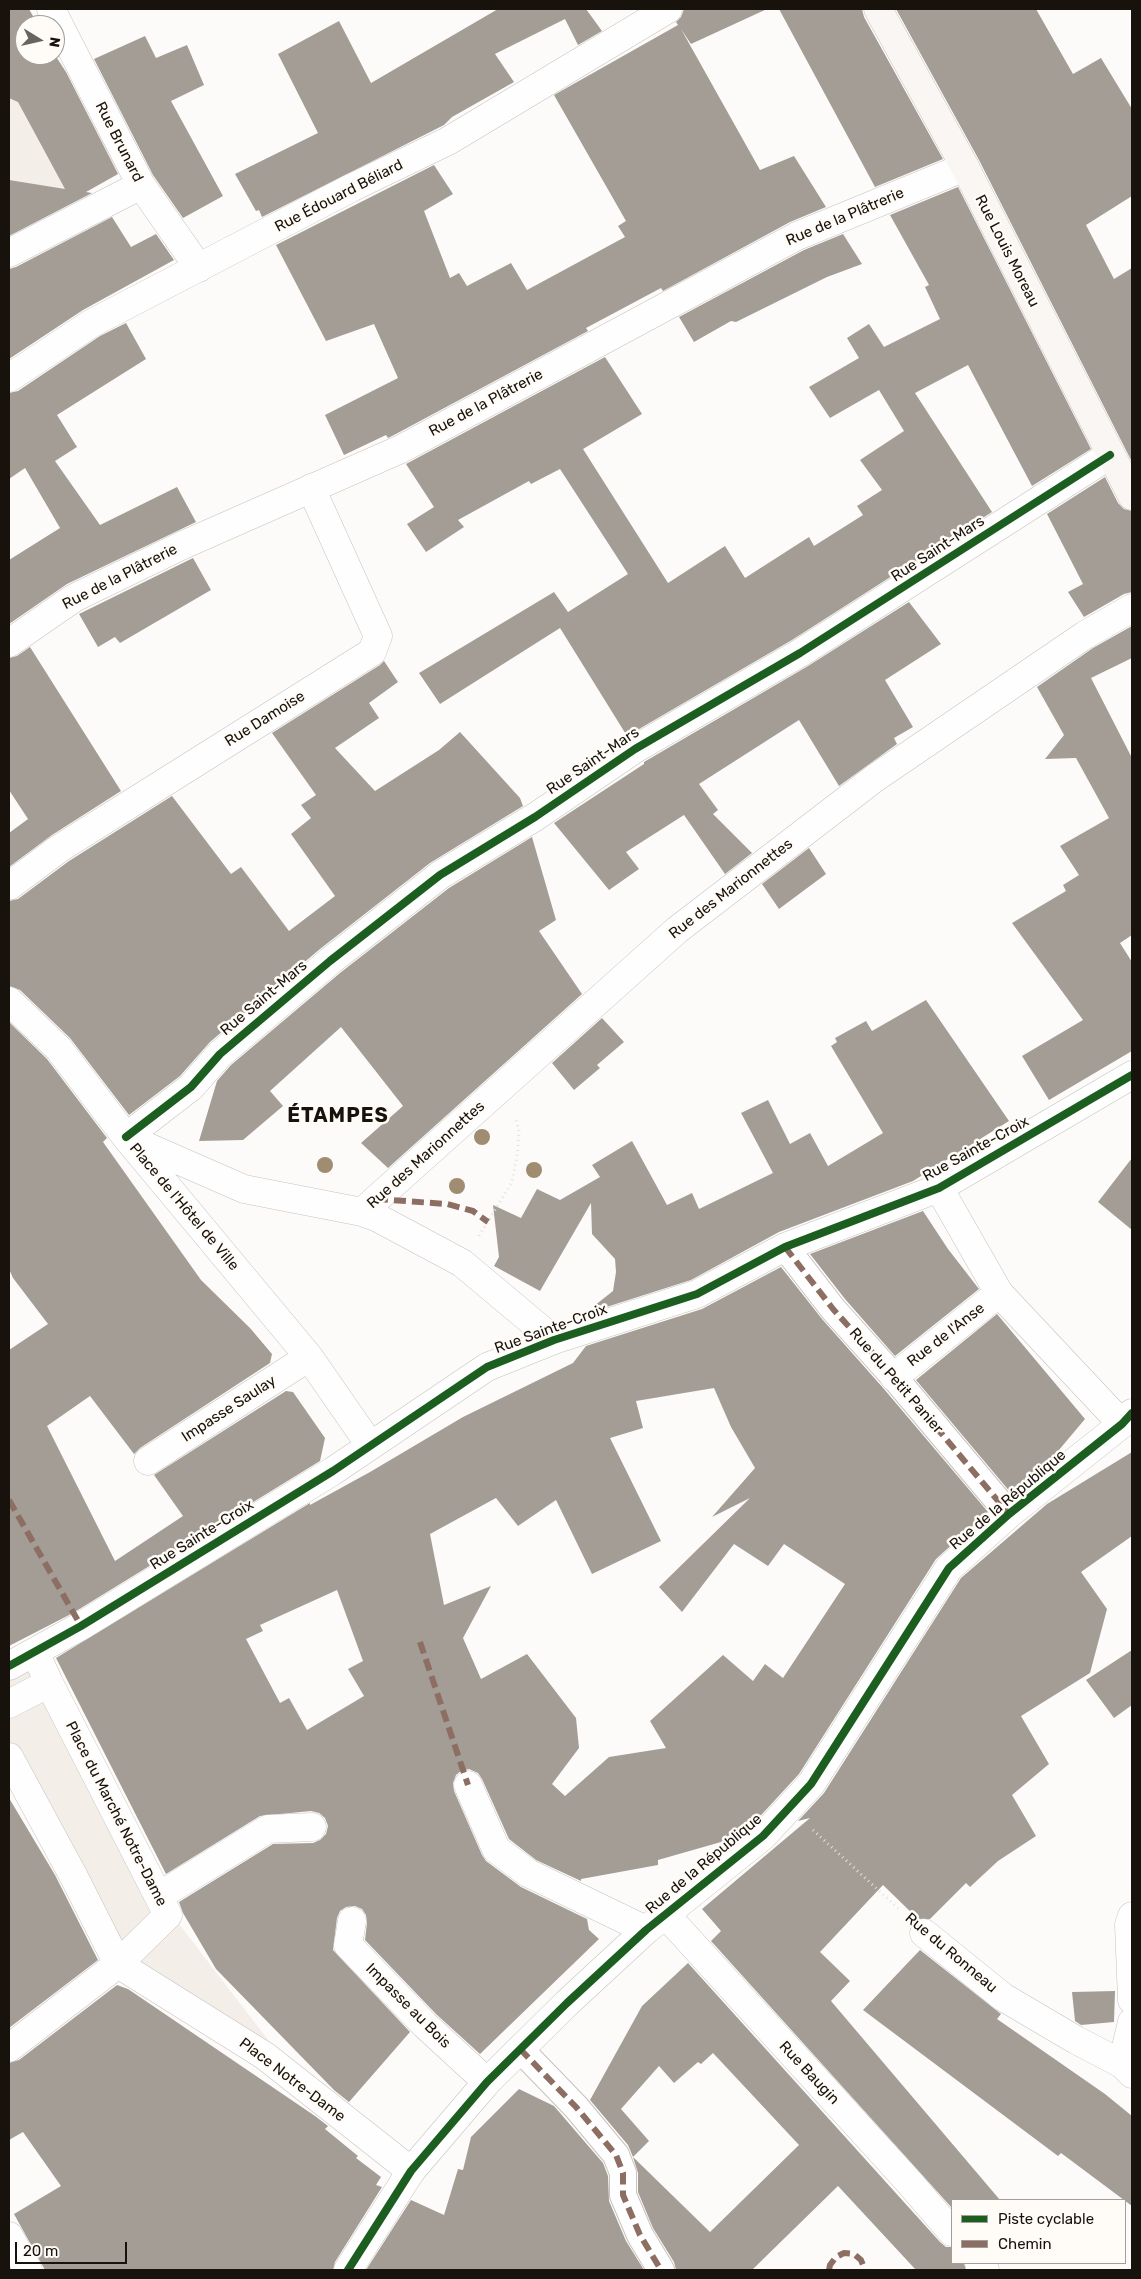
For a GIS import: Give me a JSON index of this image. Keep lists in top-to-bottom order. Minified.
{"streets":{"main road":["Rue Louis Moreau"],"street":["Rue Brunard","Rue Édouard Béliard","Rue de la Plâtrerie","Rue Saint-Mars","Rue Damoise","Rue des Marionnettes","Rue Sainte-Croix","Place de l'Hôtel de Ville","Rue de l'Anse","Rue du Petit Panier","Impasse Saulay","Rue de la République","Place du Marché Notre-Dame","Rue du Ronneau","Impasse au Bois","Rue Baugin","Place Notre-Dame"]},"crossings":[["Rue Brunard","Rue Édouard Béliard"],["Rue de la Plâtrerie","Rue Louis Moreau"],["Rue de la Plâtrerie","Rue Damoise"],["Rue Louis Moreau","Rue Saint-Mars"],["Rue Saint-Mars","Place de l'Hôtel de Ville"],["Rue des Marionnettes","Place de l'Hôtel de Ville"],["Rue Sainte-Croix","Place de l'Hôtel de Ville"],["Rue Sainte-Croix","Rue du Petit Panier"],["Rue Sainte-Croix","Place du Marché Notre-Dame"],["Place de l'Hôtel de Ville","Impasse Saulay"],["Rue de l'Anse","Rue du Petit Panier"],["Rue du Petit Panier","Rue de la République"],["Rue de la République","Rue du Ronneau"],["Rue de la République","Impasse au Bois"],["Rue de la République","Rue Baugin"],["Rue de la République","Place Notre-Dame"],["Place du Marché Notre-Dame","Place Notre-Dame"]],"districts":["ÉTAMPES"],"legend":["Piste cyclable","Chemin"],"scale_bar":"20 m","north":"right"}
